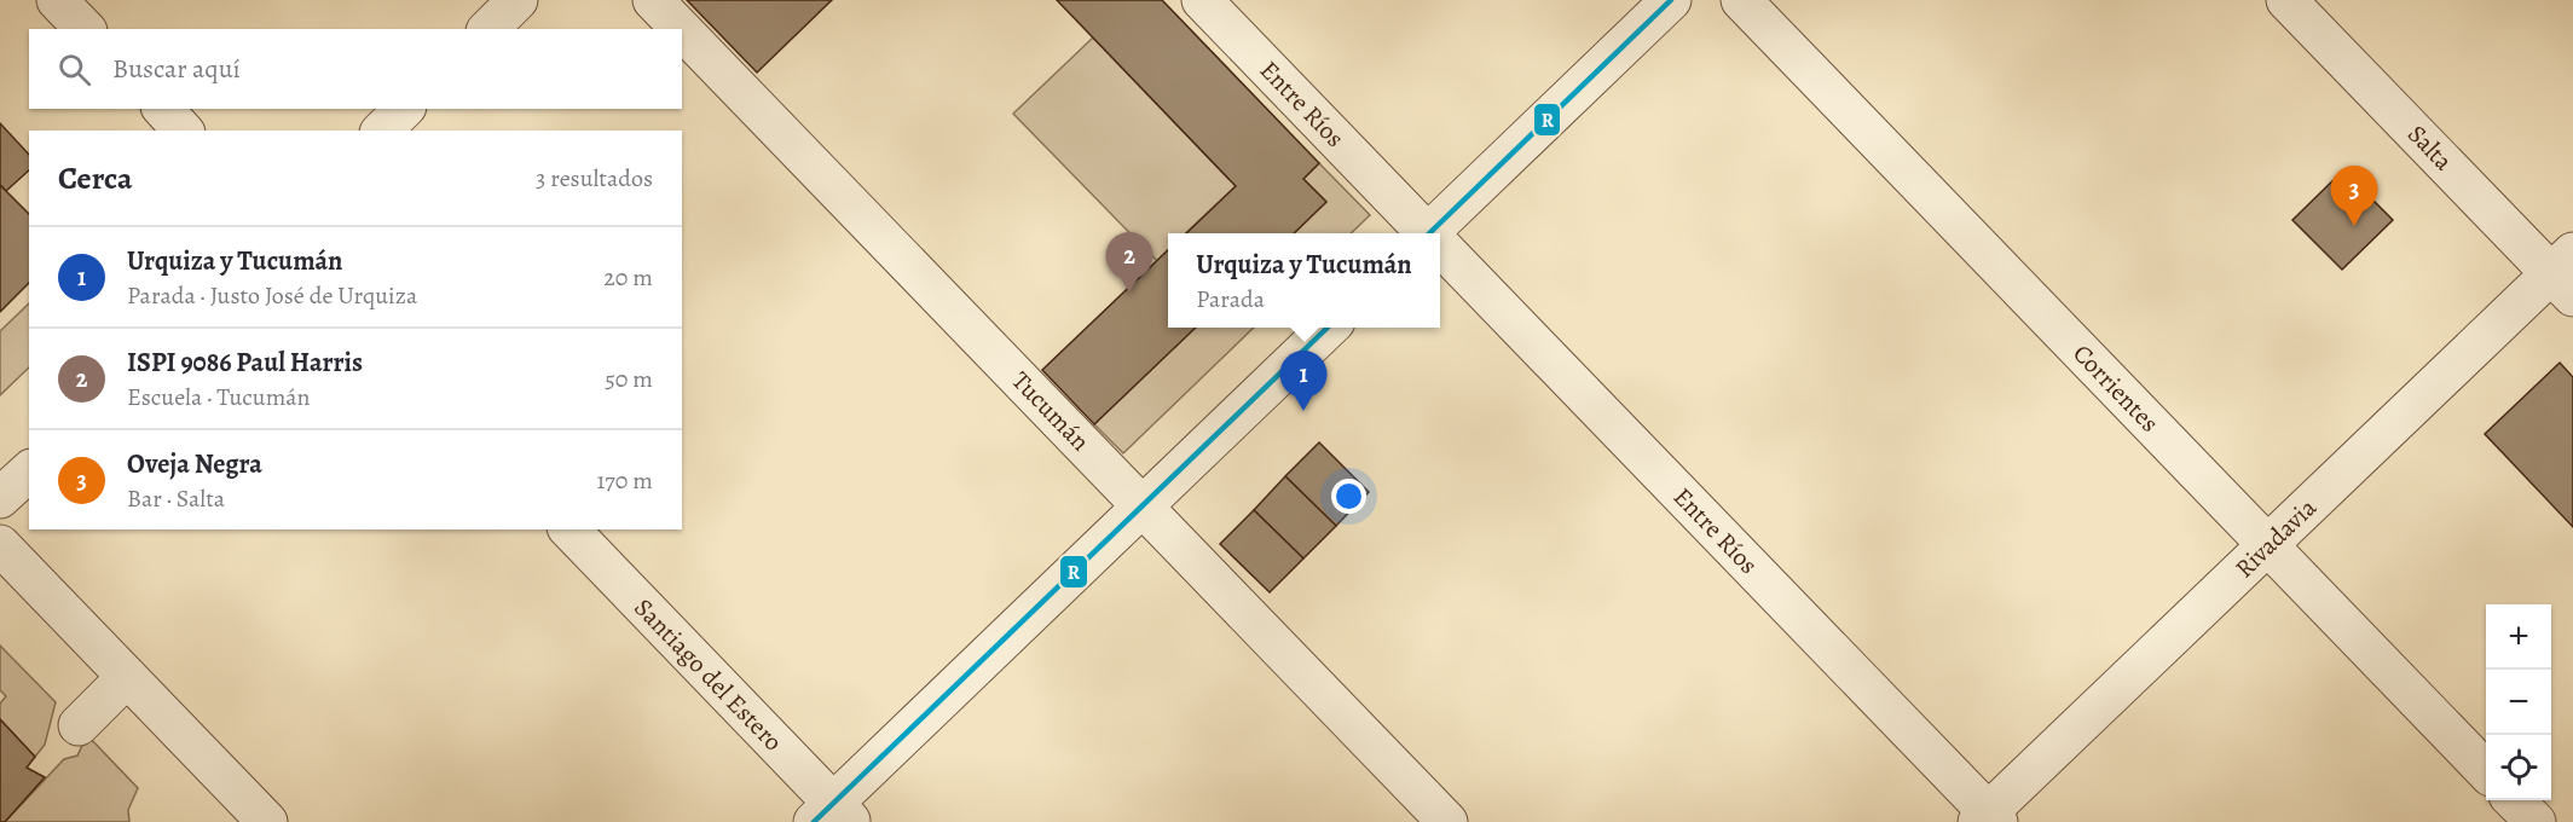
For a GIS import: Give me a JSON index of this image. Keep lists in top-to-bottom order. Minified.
{"streets":{"street":["Entre Ríos","Salta","Corrientes","Tucumán","Rivadavia","Santiago del Estero"]},"crossings":[["Entre Ríos","Rivadavia"],["Salta","Rivadavia"],["Corrientes","Rivadavia"]],"lines":["transit line R"],"page":{"search":"Buscar aquí","heading":["Cerca","3 resultados"],"pins":["3","2","1"],"list":[{"mark":"1","name":"Urquiza y Tucumán","note":"Parada · Justo José de Urquiza","value":"20 m"},{"mark":"2","name":"ISPI 9086 Paul Harris","note":"Escuela · Tucumán","value":"50 m"},{"mark":"3","name":"Oveja Negra","note":"Bar · Salta","value":"170 m"}],"popup":["Urquiza y Tucumán","Parada"],"map_buttons":["+","−"]}}
